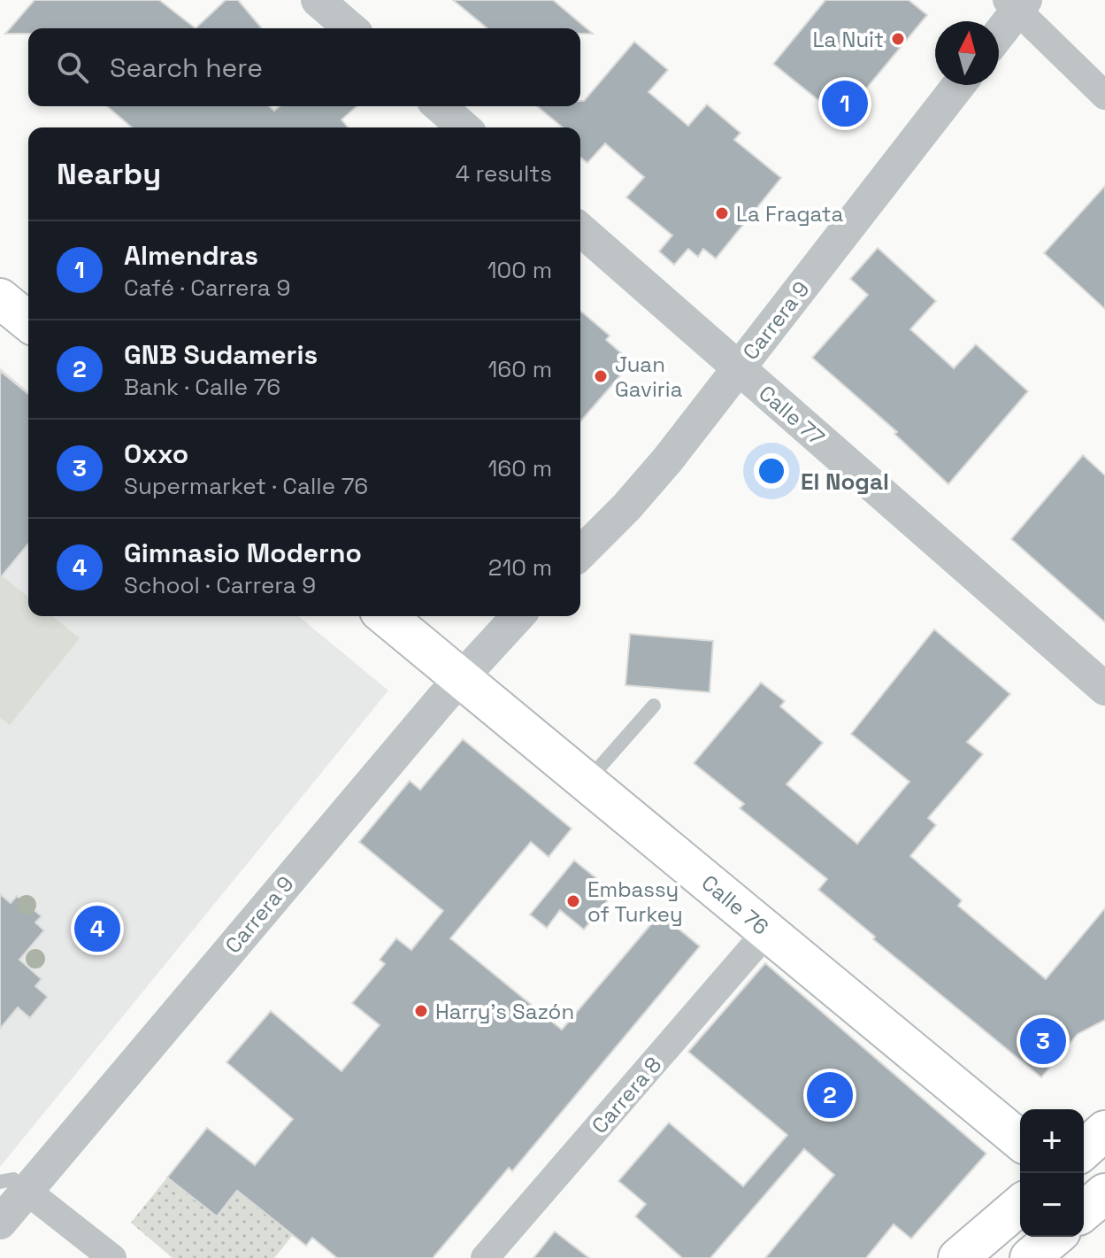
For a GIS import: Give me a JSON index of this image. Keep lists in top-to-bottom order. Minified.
{"streets":{"main road":["Calle 76"],"street":["Carrera 9","Calle 77","Carrera 8"]},"crossings":[["Carrera 9","Calle 77"],["Carrera 9","Calle 76"],["Calle 76","Carrera 8"]],"districts":["El Nogal"],"places":["La Nuit","La Fragata","Juan Gaviria","Embassy of Turkey","Harry's Sazón"],"north":"top","page":{"search":"Search here","pins":["1","4","3","2"],"heading":["Nearby","4 results"],"list":[{"mark":"1","name":"Almendras","note":"Café · Carrera 9","value":"100 m"},{"mark":"2","name":"GNB Sudameris","note":"Bank · Calle 76","value":"160 m"},{"mark":"3","name":"Oxxo","note":"Supermarket · Calle 76","value":"160 m"},{"mark":"4","name":"Gimnasio Moderno","note":"School · Carrera 9","value":"210 m"}],"map_buttons":["+","−"]}}
